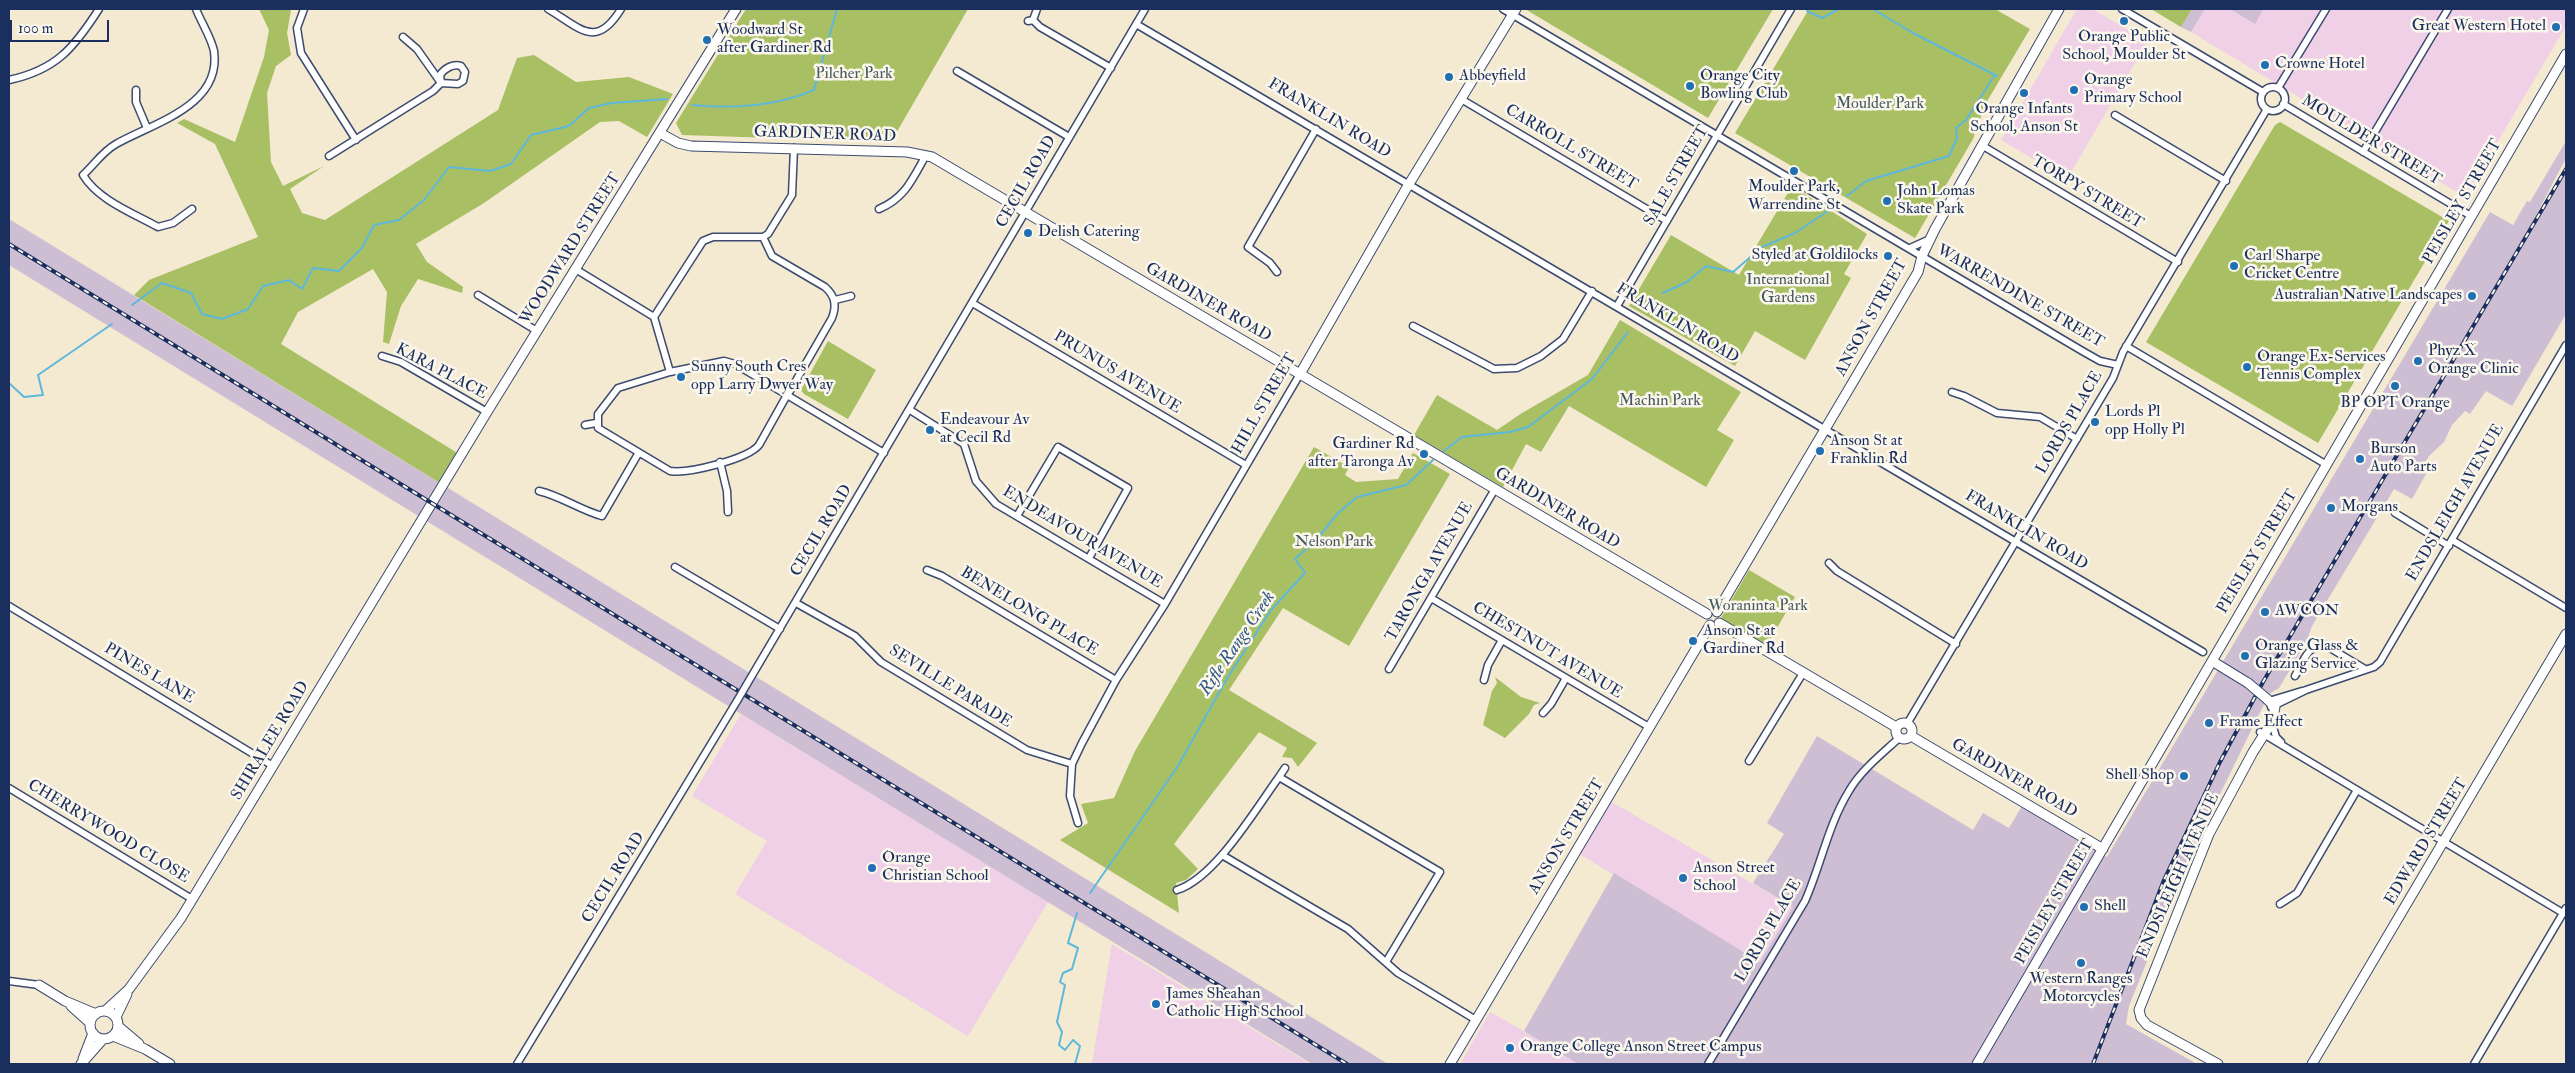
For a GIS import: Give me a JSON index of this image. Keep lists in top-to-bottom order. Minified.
{"streets":{"street":["FRANKLIN ROAD","GARDINER ROAD","MOULDER STREET","CARROLL STREET","SALE STREET","CECIL ROAD","TORPY STREET","PEISLEY STREET","WOODWARD STREET","WARRENDINE STREET","ANSON STREET","KARA PLACE","PRUNUS AVENUE","HILL STREET","LORDS PLACE","ENDSLEIGH AVENUE","ENDEAVOUR AVENUE","TARONGA AVENUE","BENELONG PLACE","CHESTNUT AVENUE","PINES LANE","SEVILLE PARADE","SHIRALEE ROAD","CHERRYWOOD CLOSE","EDWARD STREET"]},"crossings":[["FRANKLIN ROAD","SALE STREET"],["FRANKLIN ROAD","CECIL ROAD"],["FRANKLIN ROAD","ANSON STREET"],["FRANKLIN ROAD","HILL STREET"],["FRANKLIN ROAD","LORDS PLACE"],["GARDINER ROAD","CECIL ROAD"],["GARDINER ROAD","PEISLEY STREET"],["GARDINER ROAD","WOODWARD STREET"],["GARDINER ROAD","ANSON STREET"],["GARDINER ROAD","HILL STREET"],["GARDINER ROAD","LORDS PLACE"],["GARDINER ROAD","TARONGA AVENUE"],["MOULDER STREET","PEISLEY STREET"],["MOULDER STREET","LORDS PLACE"],["CARROLL STREET","SALE STREET"],["CARROLL STREET","HILL STREET"],["SALE STREET","WARRENDINE STREET"],["CECIL ROAD","PRUNUS AVENUE"],["CECIL ROAD","ENDEAVOUR AVENUE"],["CECIL ROAD","SEVILLE PARADE"],["TORPY STREET","ANSON STREET"],["TORPY STREET","LORDS PLACE"],["PEISLEY STREET","WARRENDINE STREET"],["WOODWARD STREET","KARA PLACE"],["WOODWARD STREET","SHIRALEE ROAD"],["WARRENDINE STREET","ANSON STREET"],["WARRENDINE STREET","HILL STREET"],["WARRENDINE STREET","LORDS PLACE"],["ANSON STREET","CHESTNUT AVENUE"],["PRUNUS AVENUE","HILL STREET"],["HILL STREET","ENDEAVOUR AVENUE"],["HILL STREET","BENELONG PLACE"],["HILL STREET","SEVILLE PARADE"],["TARONGA AVENUE","CHESTNUT AVENUE"],["PINES LANE","SHIRALEE ROAD"],["SHIRALEE ROAD","CHERRYWOOD CLOSE"]],"water":["Rifle Range Creek"],"parks":["Pilcher Park","Moulder Park","International Gardens","Machin Park","Nelson Park","Woraninta Park"],"places":["Orange Public School, Moulder St","Great Western Hotel","Woodward St after Gardiner Rd","Crowne Hotel","Abbeyfield","Orange City Bowling Club","Orange Primary School","Orange Infants School, Anson St","Moulder Park, Warrendine St","John Lomas Skate Park","Delish Catering","Styled at Goldilocks","Carl Sharpe Cricket Centre","Australian Native Landscapes","Phyz X Orange Clinic","Orange Ex-Services Tennis Complex","Sunny South Cres opp Larry Dwyer Way","BP OPT Orange","Lords Pl opp Holly Pl","Endeavour Av at Cecil Rd","Anson St at Franklin Rd","Gardiner Rd after Taronga Av","Burson Auto Parts","Morgans","AWCON","Anson St at Gardiner Rd","Orange Glass & Glazing Service","Frame Effect","Shell Shop","Orange Christian School","Anson Street School","Shell","Western Ranges Motorcycles","James Sheahan Catholic High School","Orange College Anson Street Campus"],"scale_bar":"100 m"}
